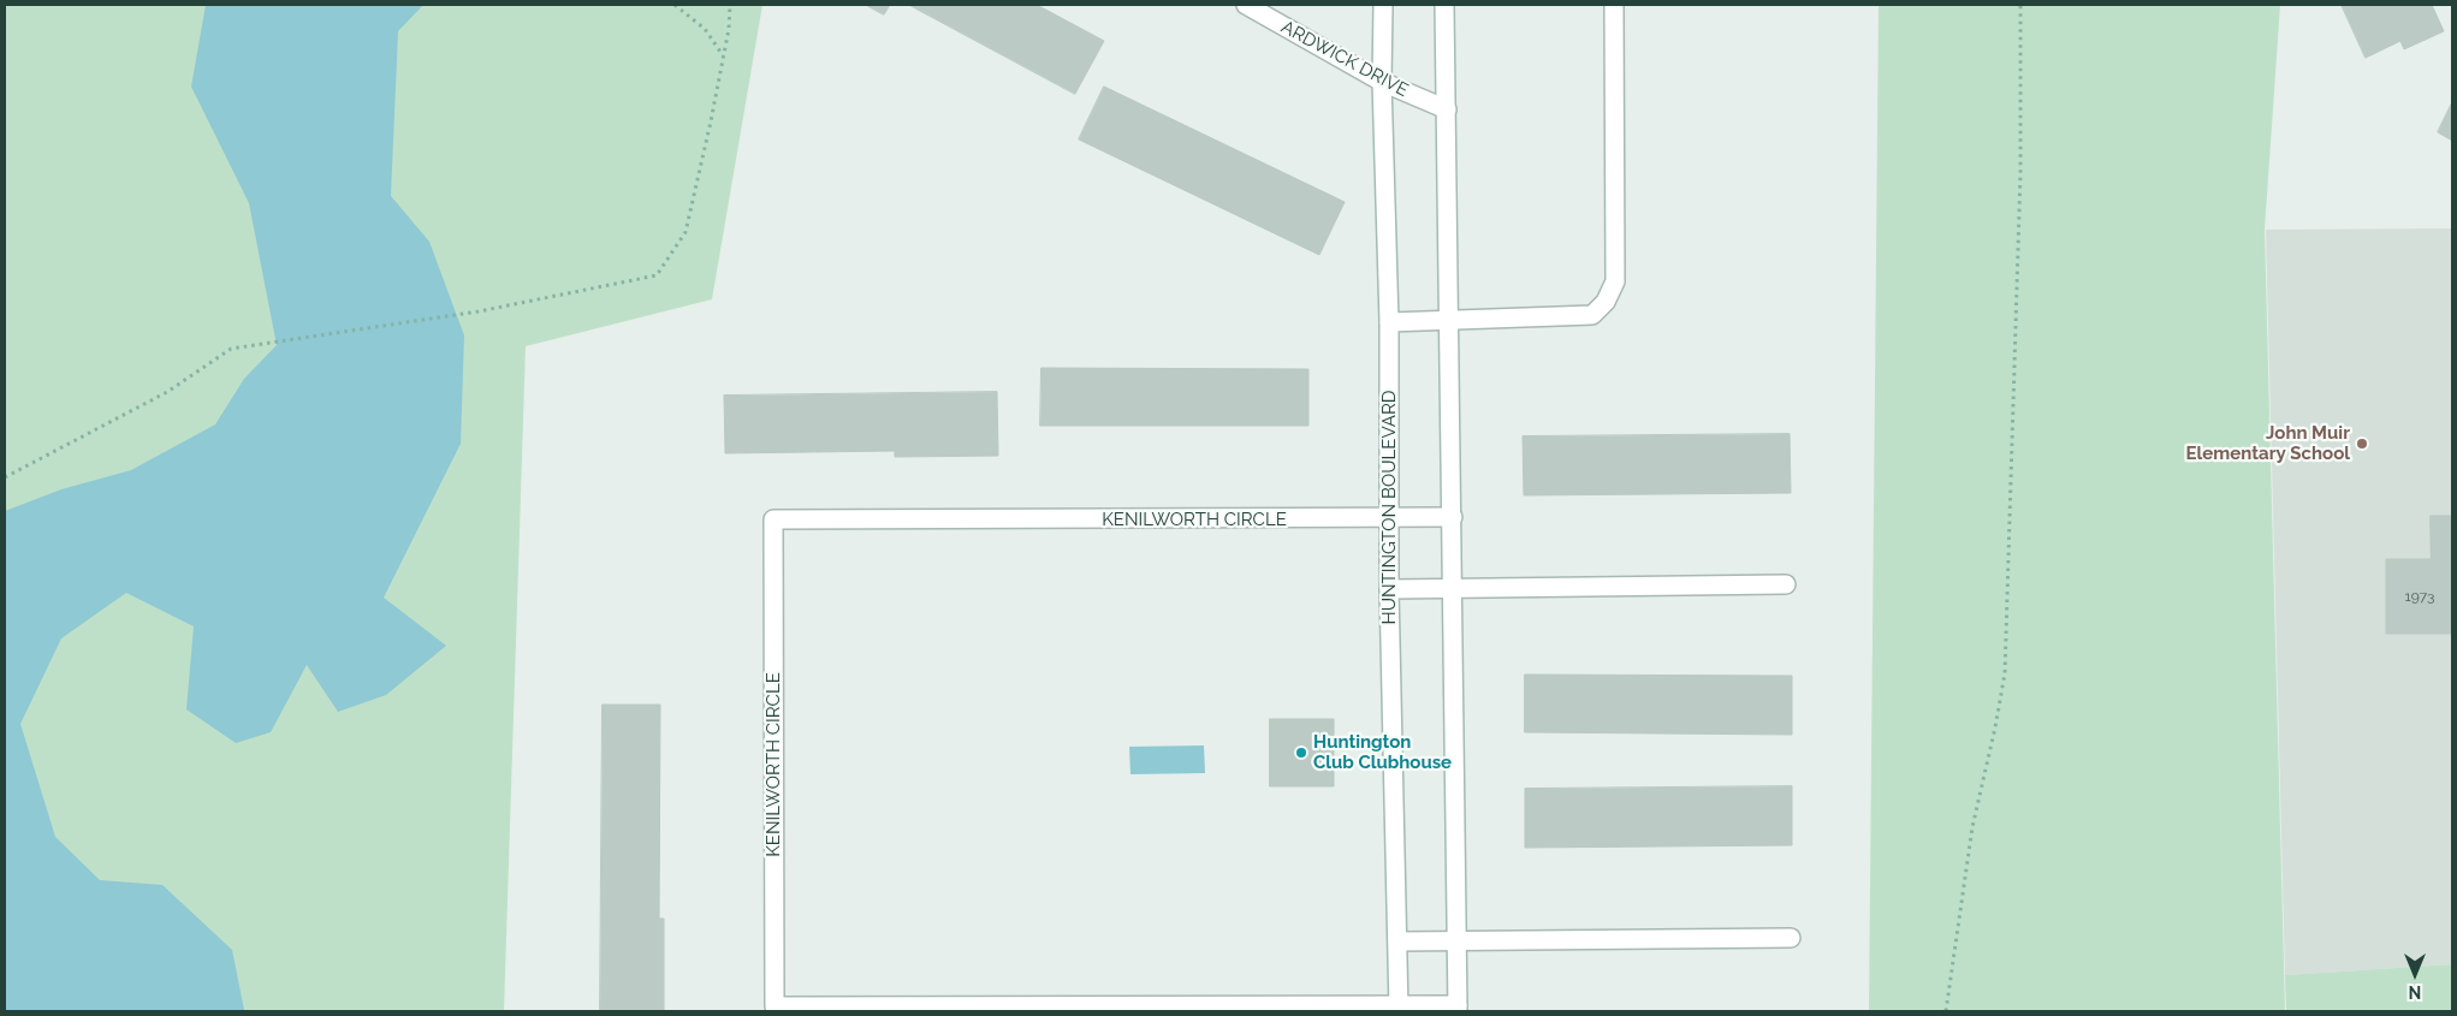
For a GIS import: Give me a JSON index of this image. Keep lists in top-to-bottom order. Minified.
{"streets":{"street":["ARDWICK DRIVE","HUNTINGTON BOULEVARD","KENILWORTH CIRCLE"]},"crossings":[["ARDWICK DRIVE","HUNTINGTON BOULEVARD"],["HUNTINGTON BOULEVARD","KENILWORTH CIRCLE"]],"places":["John Muir Elementary School","Huntington Club Clubhouse"],"house_numbers":["1973"],"north":"bottom"}
